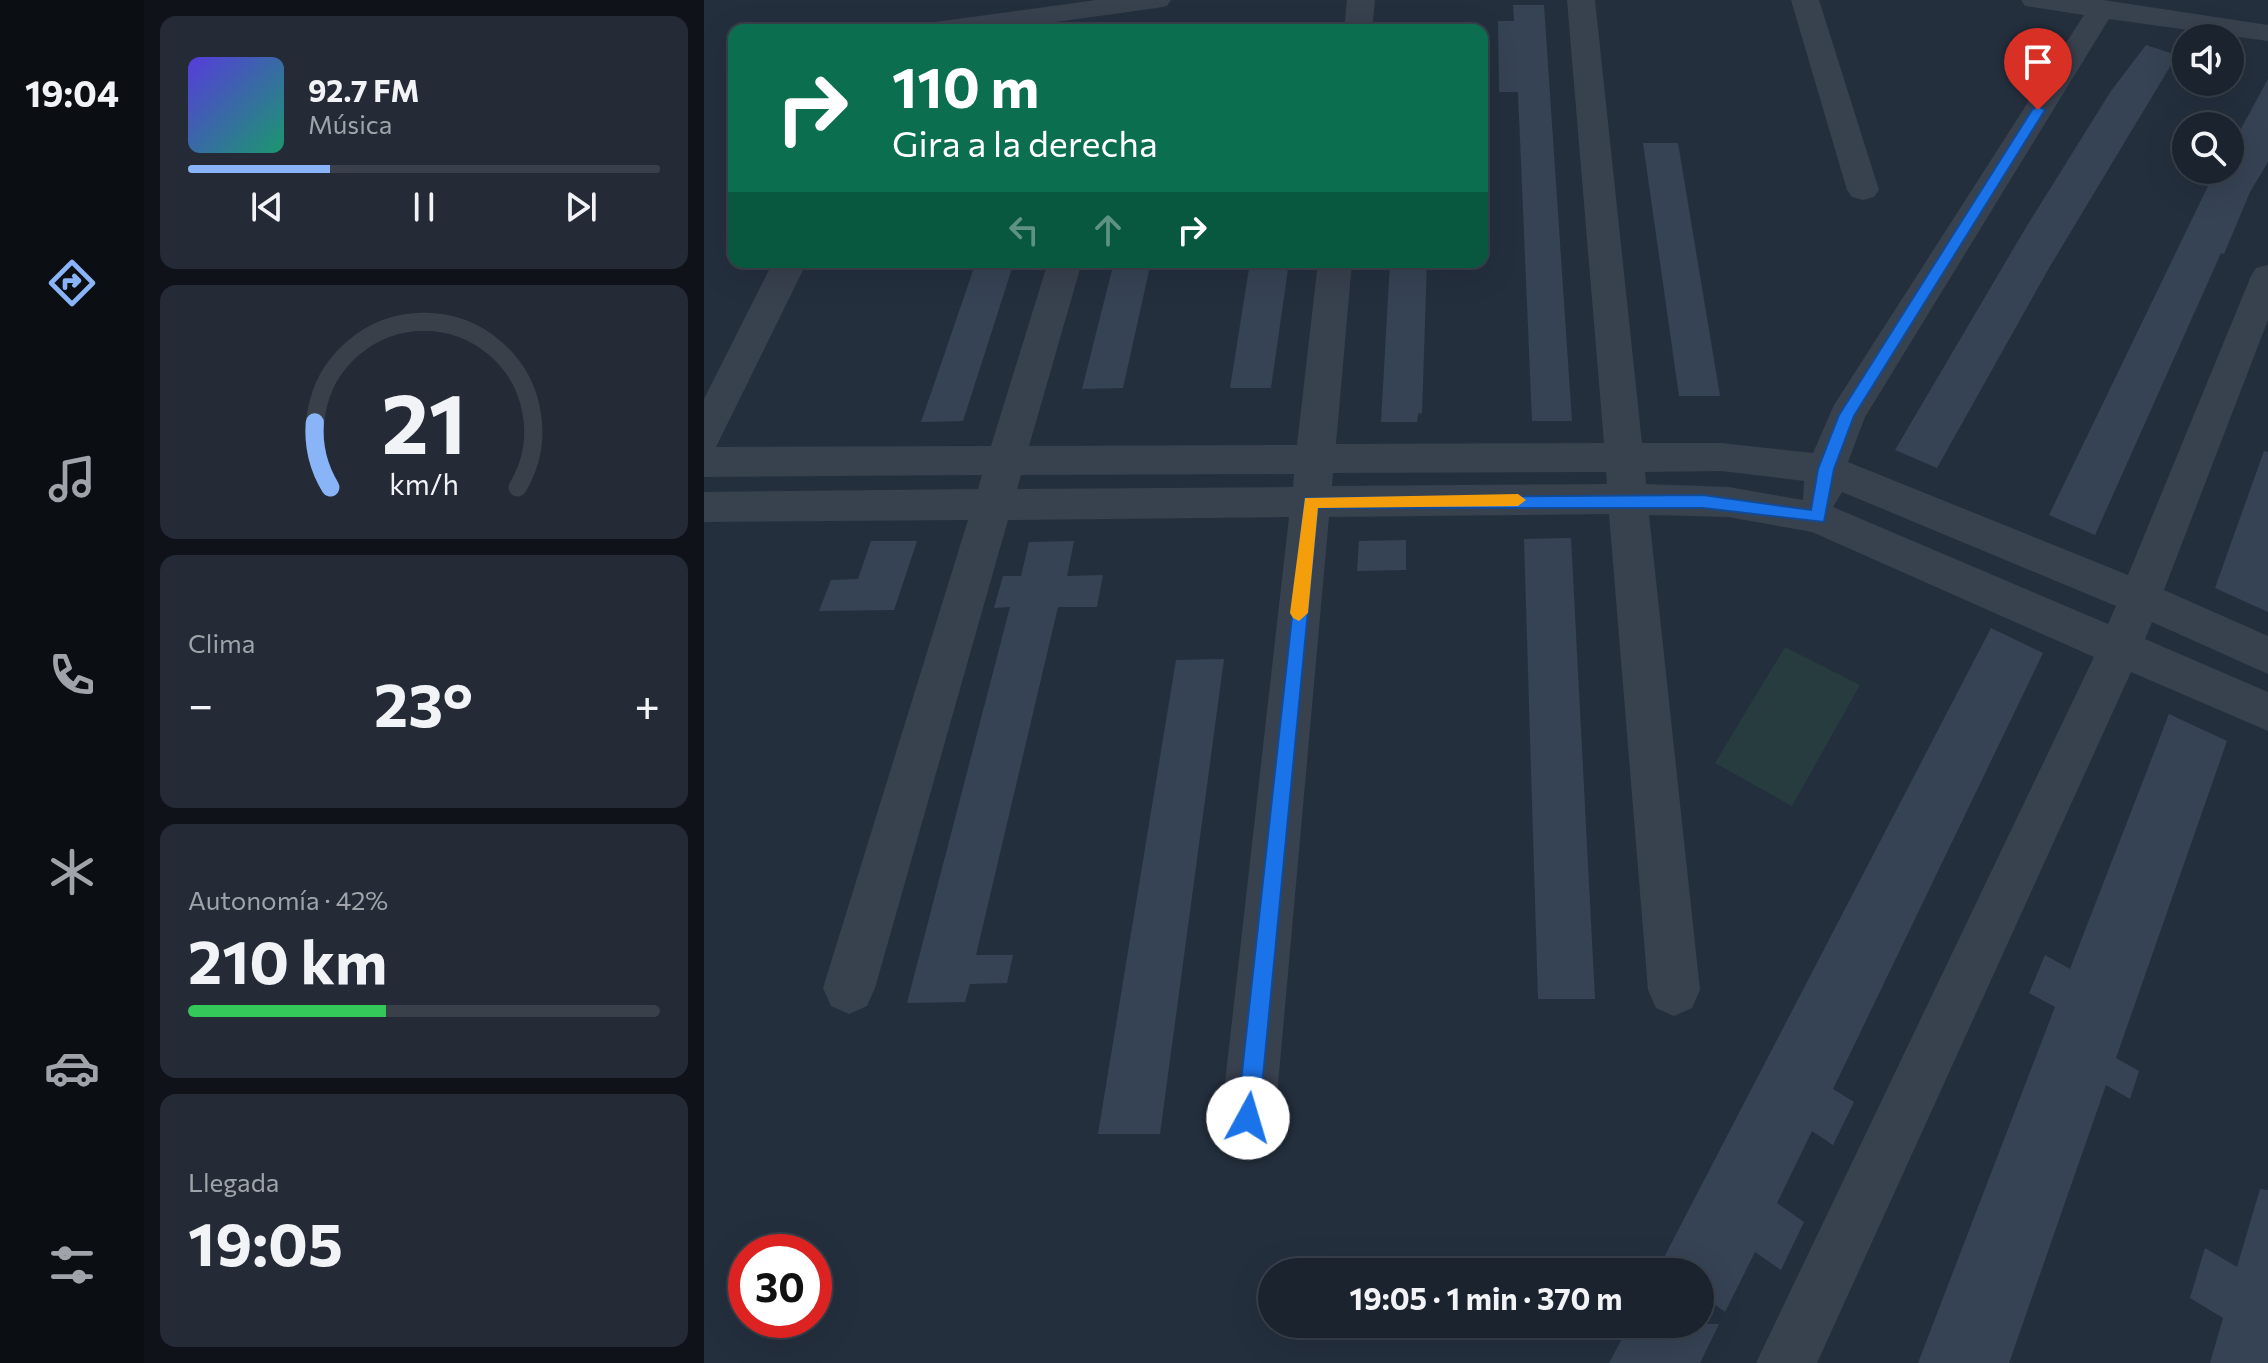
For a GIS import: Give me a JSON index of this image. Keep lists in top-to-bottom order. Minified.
{"page":{"tabs":"19:04","turn":["110 m","Gira a la derecha"],"song":["92.7 FM","Música"],"tile":["Clima",["Autonomía · 42%","210 km"],["Llegada","19:05"]],"heat":["−","23°","+"],"limit":"30","trip":"19:05 · 1 min · 370 m","gauge":["21","km/h"]}}
